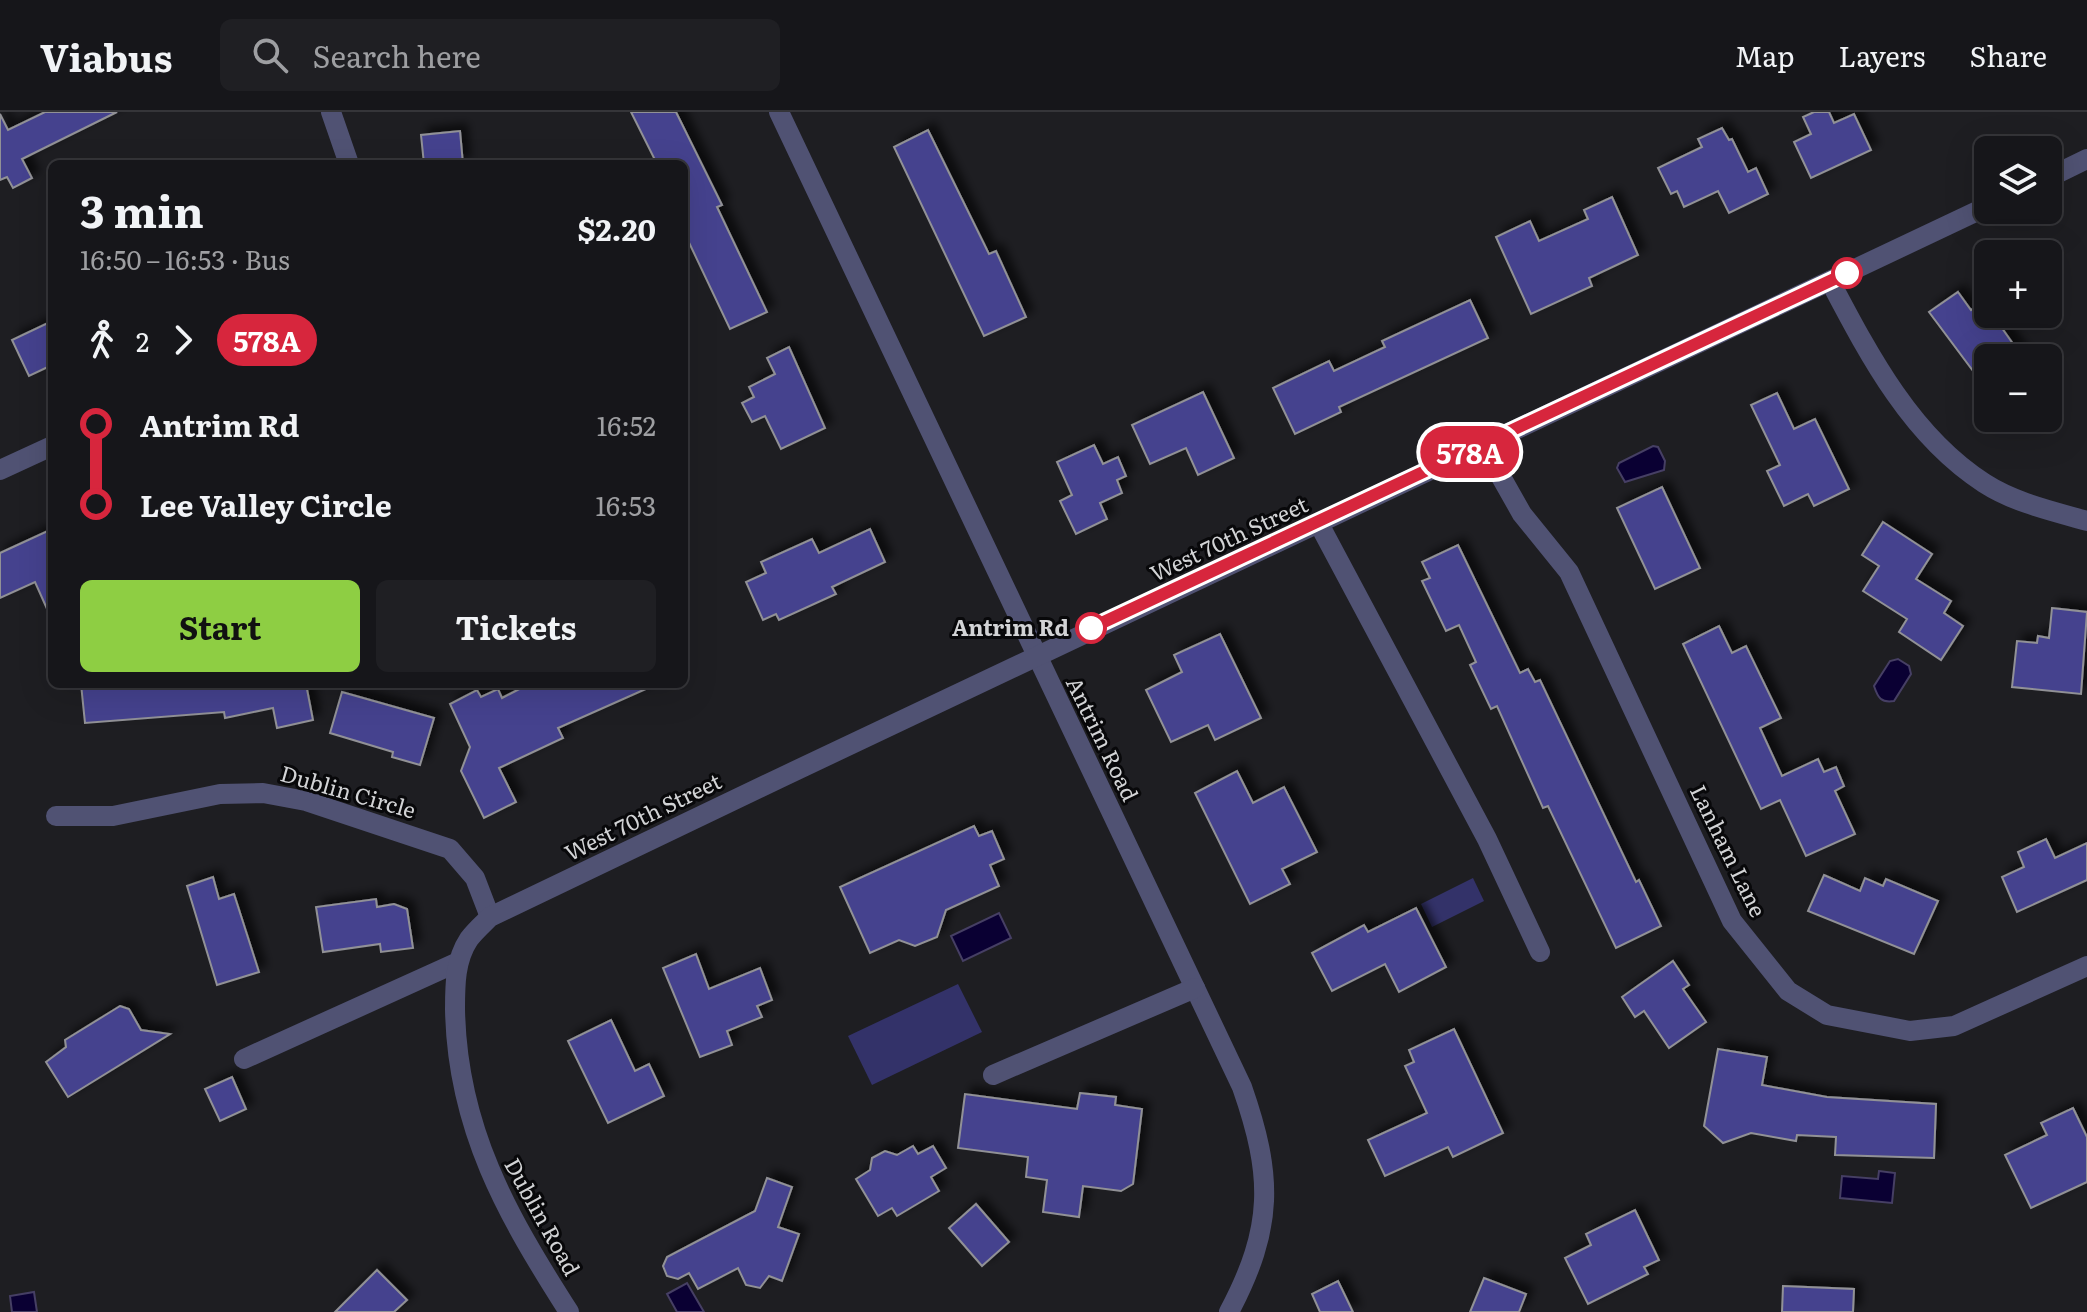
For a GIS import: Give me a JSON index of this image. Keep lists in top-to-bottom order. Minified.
{"streets":{"street":["West 70th Street","Antrim Road","Dublin Circle","Lanham Lane","Dublin Road"]},"crossings":[["West 70th Street","Antrim Road"],["West 70th Street","Dublin Circle"],["West 70th Street","Lanham Lane"],["West 70th Street","Dublin Road"],["Dublin Circle","Dublin Road"]],"places":["Antrim Rd"],"lines":["bus line 578A"],"page":{"header":"Viabus","search":"Search here","nav":["Map","Layers","Share"],"on_map":"578A","map_buttons":["+","−"],"heading":["3 min","16:50 – 16:53 · Bus","$2.20"],"legs":["2","578A"],"list":[{"name":"Antrim Rd","value":"16:52"},{"name":"Lee Valley Circle","value":"16:53"}],"buttons":["Start","Tickets"]}}
